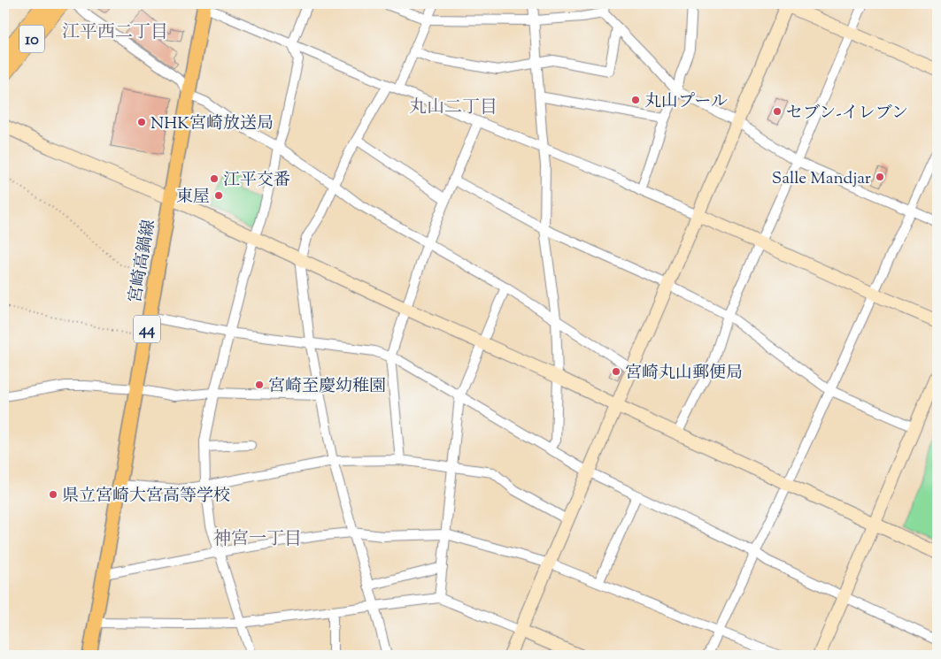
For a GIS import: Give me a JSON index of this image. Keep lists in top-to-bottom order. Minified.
{"streets":{"highway":["10"],"main road":["宮崎高鍋線","44"]},"districts":["江平西二丁目","丸山二丁目","神宮一丁目"],"places":["丸山プール","セブン-イレブン","NHK宮崎放送局","Salle Mandjar","江平交番","東屋","宮崎丸山郵便局","宮崎至慶幼稚園","県立宮崎大宮高等学校"]}
